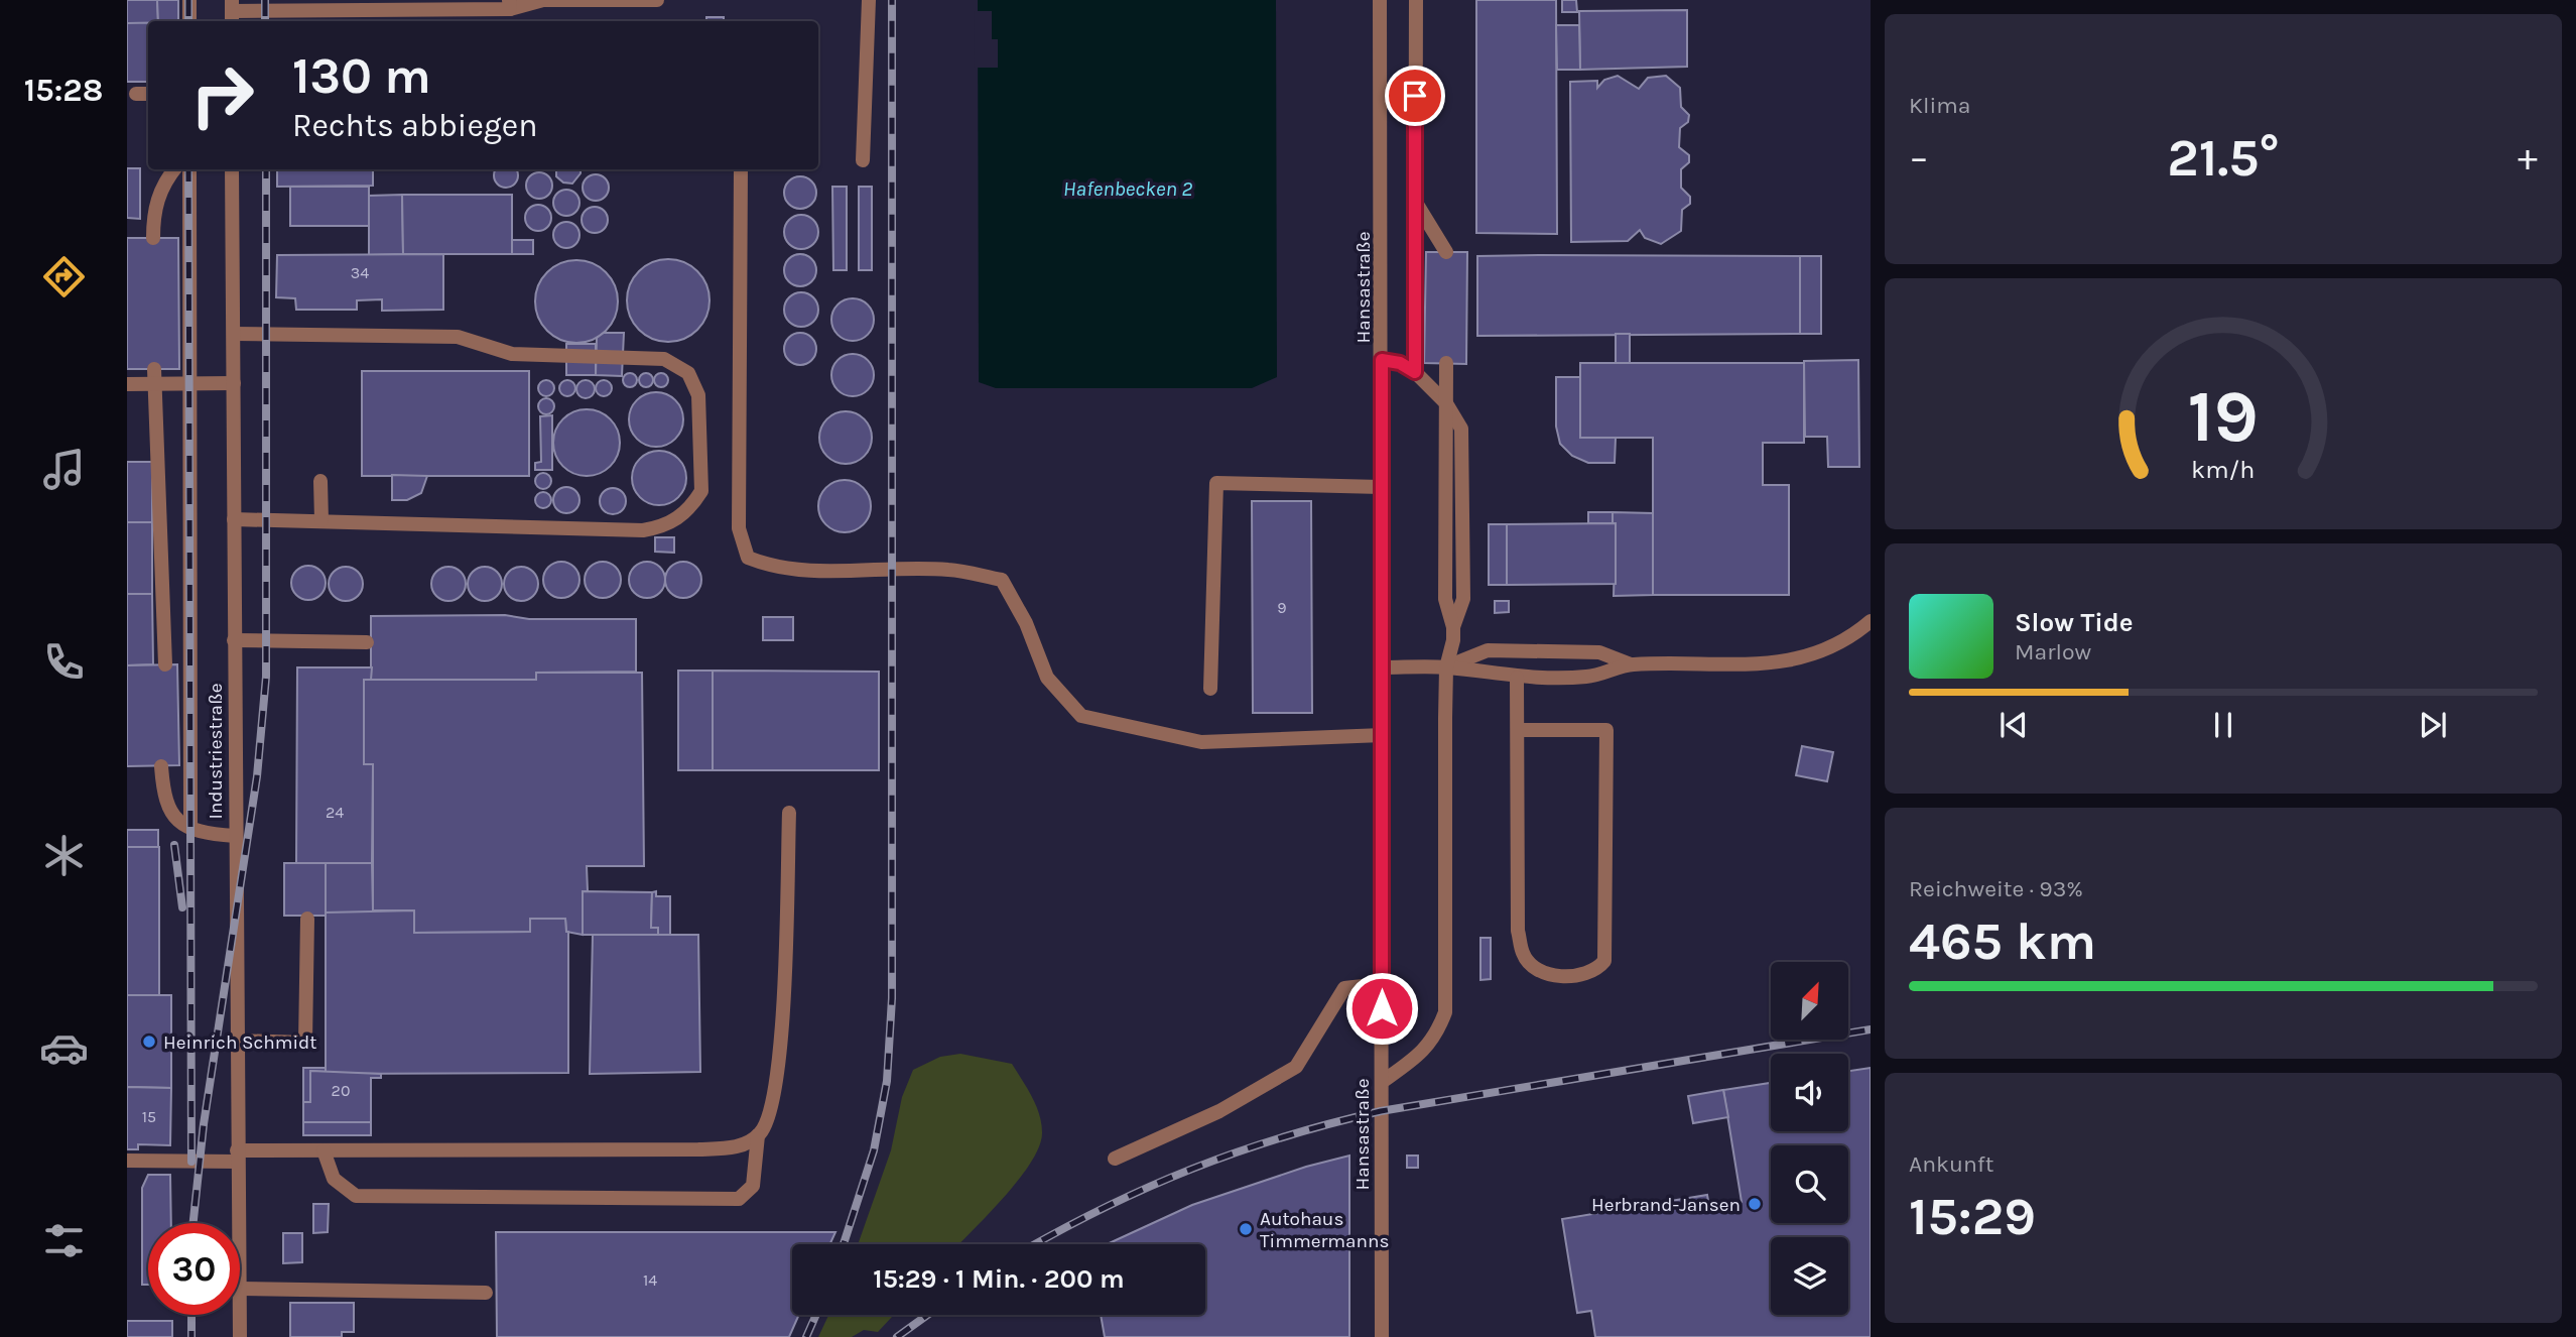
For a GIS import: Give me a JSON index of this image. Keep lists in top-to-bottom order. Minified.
{"streets":{"street":["Hansastraße","Industriestraße"]},"water":["Hafenbecken 2"],"places":["Heinrich Schmidt","Herbrand-Jansen","Autohaus Timmermanns"],"house_numbers":["34","9","24","20","15","14"],"north":"top right","page":{"tabs":"15:28","tile":["Klima",["Reichweite · 93%","465 km"],["Ankunft","15:29"]],"turn":["130 m","Rechts abbiegen"],"heat":["−","21.5°","+"],"song":["Slow Tide","Marlow"],"limit":"30","trip":"15:29 · 1 Min. · 200 m","gauge":["19","km/h"]}}
